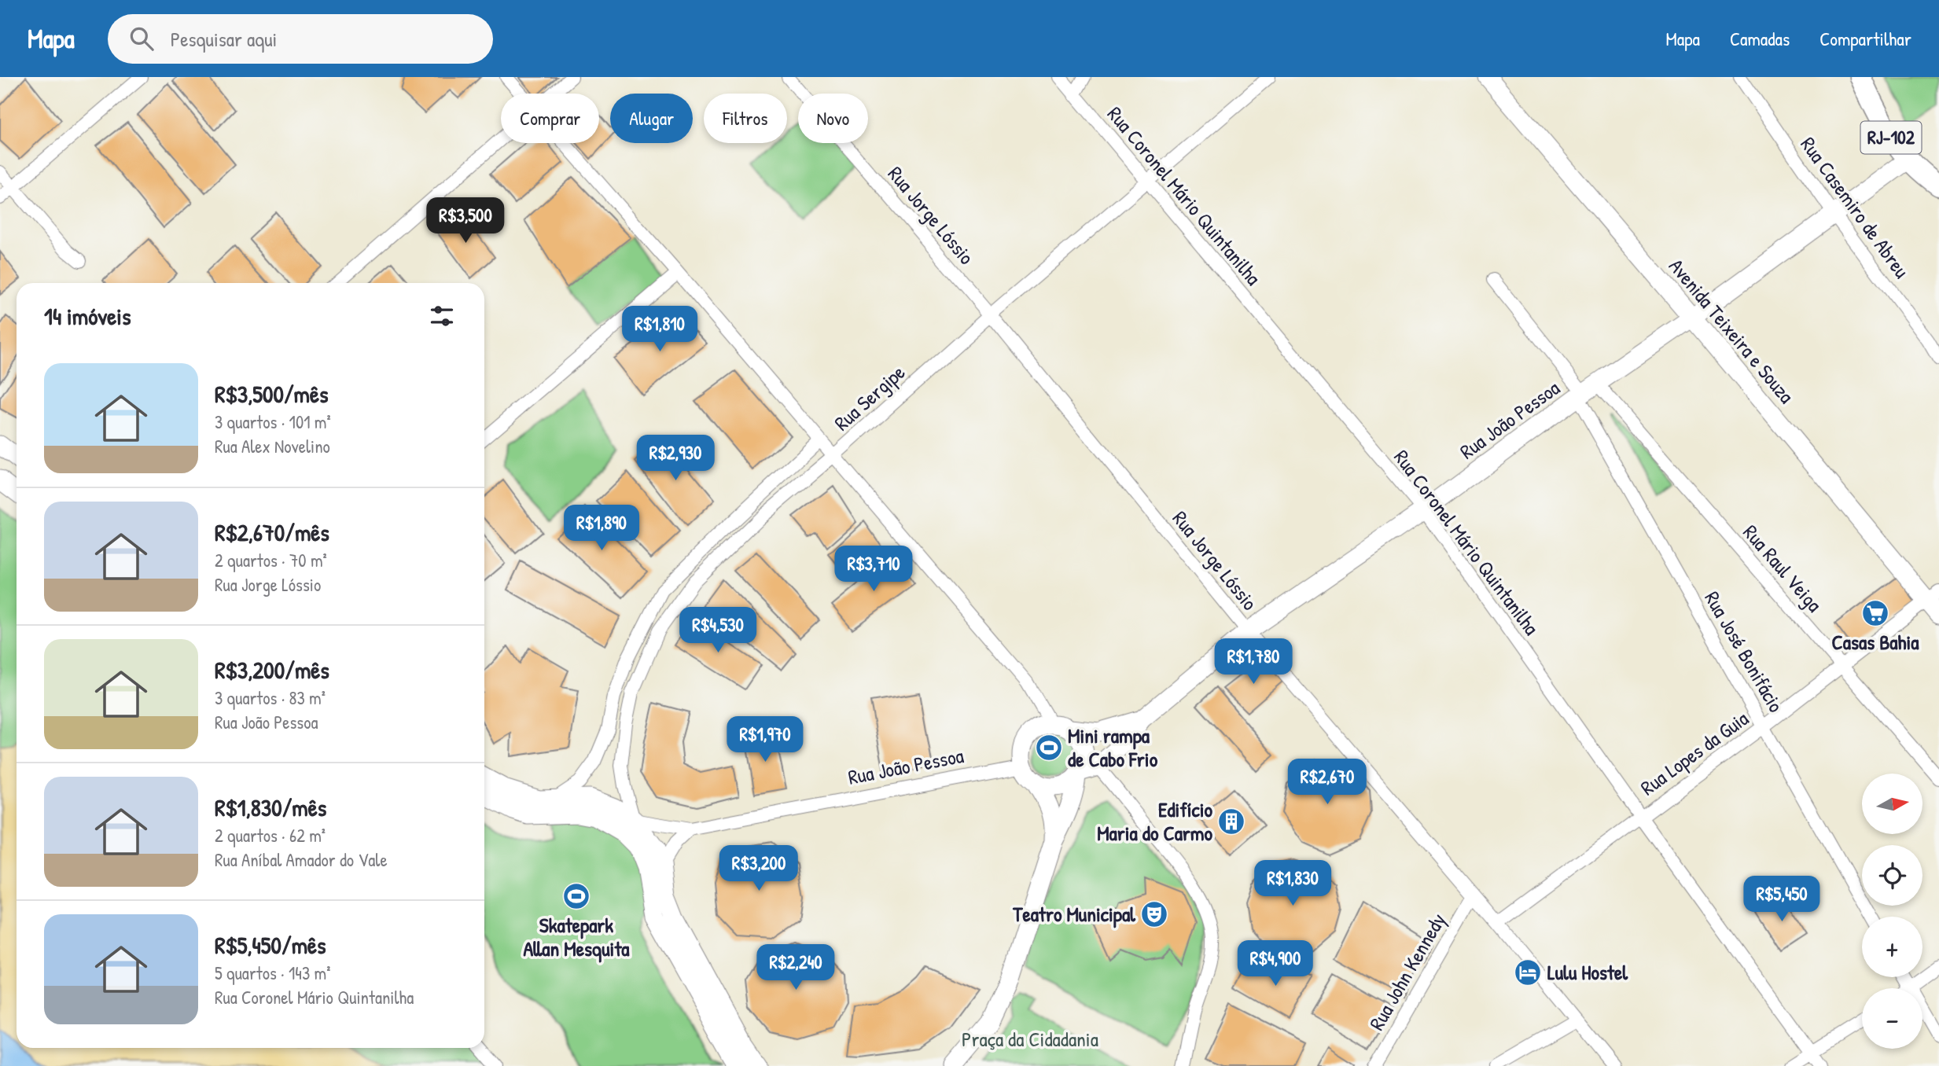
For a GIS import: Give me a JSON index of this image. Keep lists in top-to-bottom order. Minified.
{"streets":{"main road":["RJ-102"],"street":["Rua Coronel Mário Quintanilha","Rua Casemiro de Abreu","Rua Jorge Lóssio","Avenida Teixeira e Souza","Rua Sergipe","Rua João Pessoa","Rua Raul Veiga","Rua José Bonifácio","Rua Lopes da Guia","Rua John Kennedy"]},"crossings":[["RJ-102","Rua João Pessoa"],["Rua Coronel Mário Quintanilha","Rua Sergipe"],["Rua Coronel Mário Quintanilha","Rua João Pessoa"],["Rua Coronel Mário Quintanilha","Rua Lopes da Guia"],["Rua Casemiro de Abreu","Rua João Pessoa"],["Rua Jorge Lóssio","Rua Sergipe"],["Rua Jorge Lóssio","Rua João Pessoa"],["Rua Jorge Lóssio","Rua Lopes da Guia"],["Rua Jorge Lóssio","Rua John Kennedy"],["Avenida Teixeira e Souza","Rua João Pessoa"],["Avenida Teixeira e Souza","Rua Lopes da Guia"],["Rua Sergipe","Rua João Pessoa"],["Rua João Pessoa","Rua Raul Veiga"],["Rua João Pessoa","Rua José Bonifácio"],["Rua Raul Veiga","Rua José Bonifácio"],["Rua Raul Veiga","Rua Lopes da Guia"],["Rua José Bonifácio","Rua Lopes da Guia"]],"parks":["Praça da Cidadania"],"places":{"supermarket":["Casas Bahia"],"sports":["Mini rampa de Cabo Frio","Skatepark Allan Mesquita"],"building":["Edifício Maria do Carmo"],"theatre":["Teatro Municipal"],"hotel":["Lulu Hostel"]},"north":"right","page":{"header":"Mapa","search":"Pesquisar aqui","nav":["Mapa","Camadas","Compartilhar"],"chip":["Comprar","Alugar","Filtros","Novo"],"price":["R$3,500","R$1,810","R$2,930","R$1,890","R$3,710","R$4,530","R$1,780","R$1,970","R$2,670","R$3,200","R$1,830","R$5,450","R$4,900","R$2,240"],"heading":"14 imóveis","list":[{"name":"R$3,500/mês","note":"3 quartos · 101 m² · Rua Alex Novelino"},{"name":"R$2,670/mês","note":"2 quartos · 70 m² · Rua Jorge Lóssio"},{"name":"R$3,200/mês","note":"3 quartos · 83 m² · Rua João Pessoa"},{"name":"R$1,830/mês","note":"2 quartos · 62 m² · Rua Aníbal Amador do Vale"},{"name":"R$5,450/mês","note":"5 quartos · 143 m² · Rua Coronel Mário Quintanilha"}],"map_buttons":["+","−"]}}
